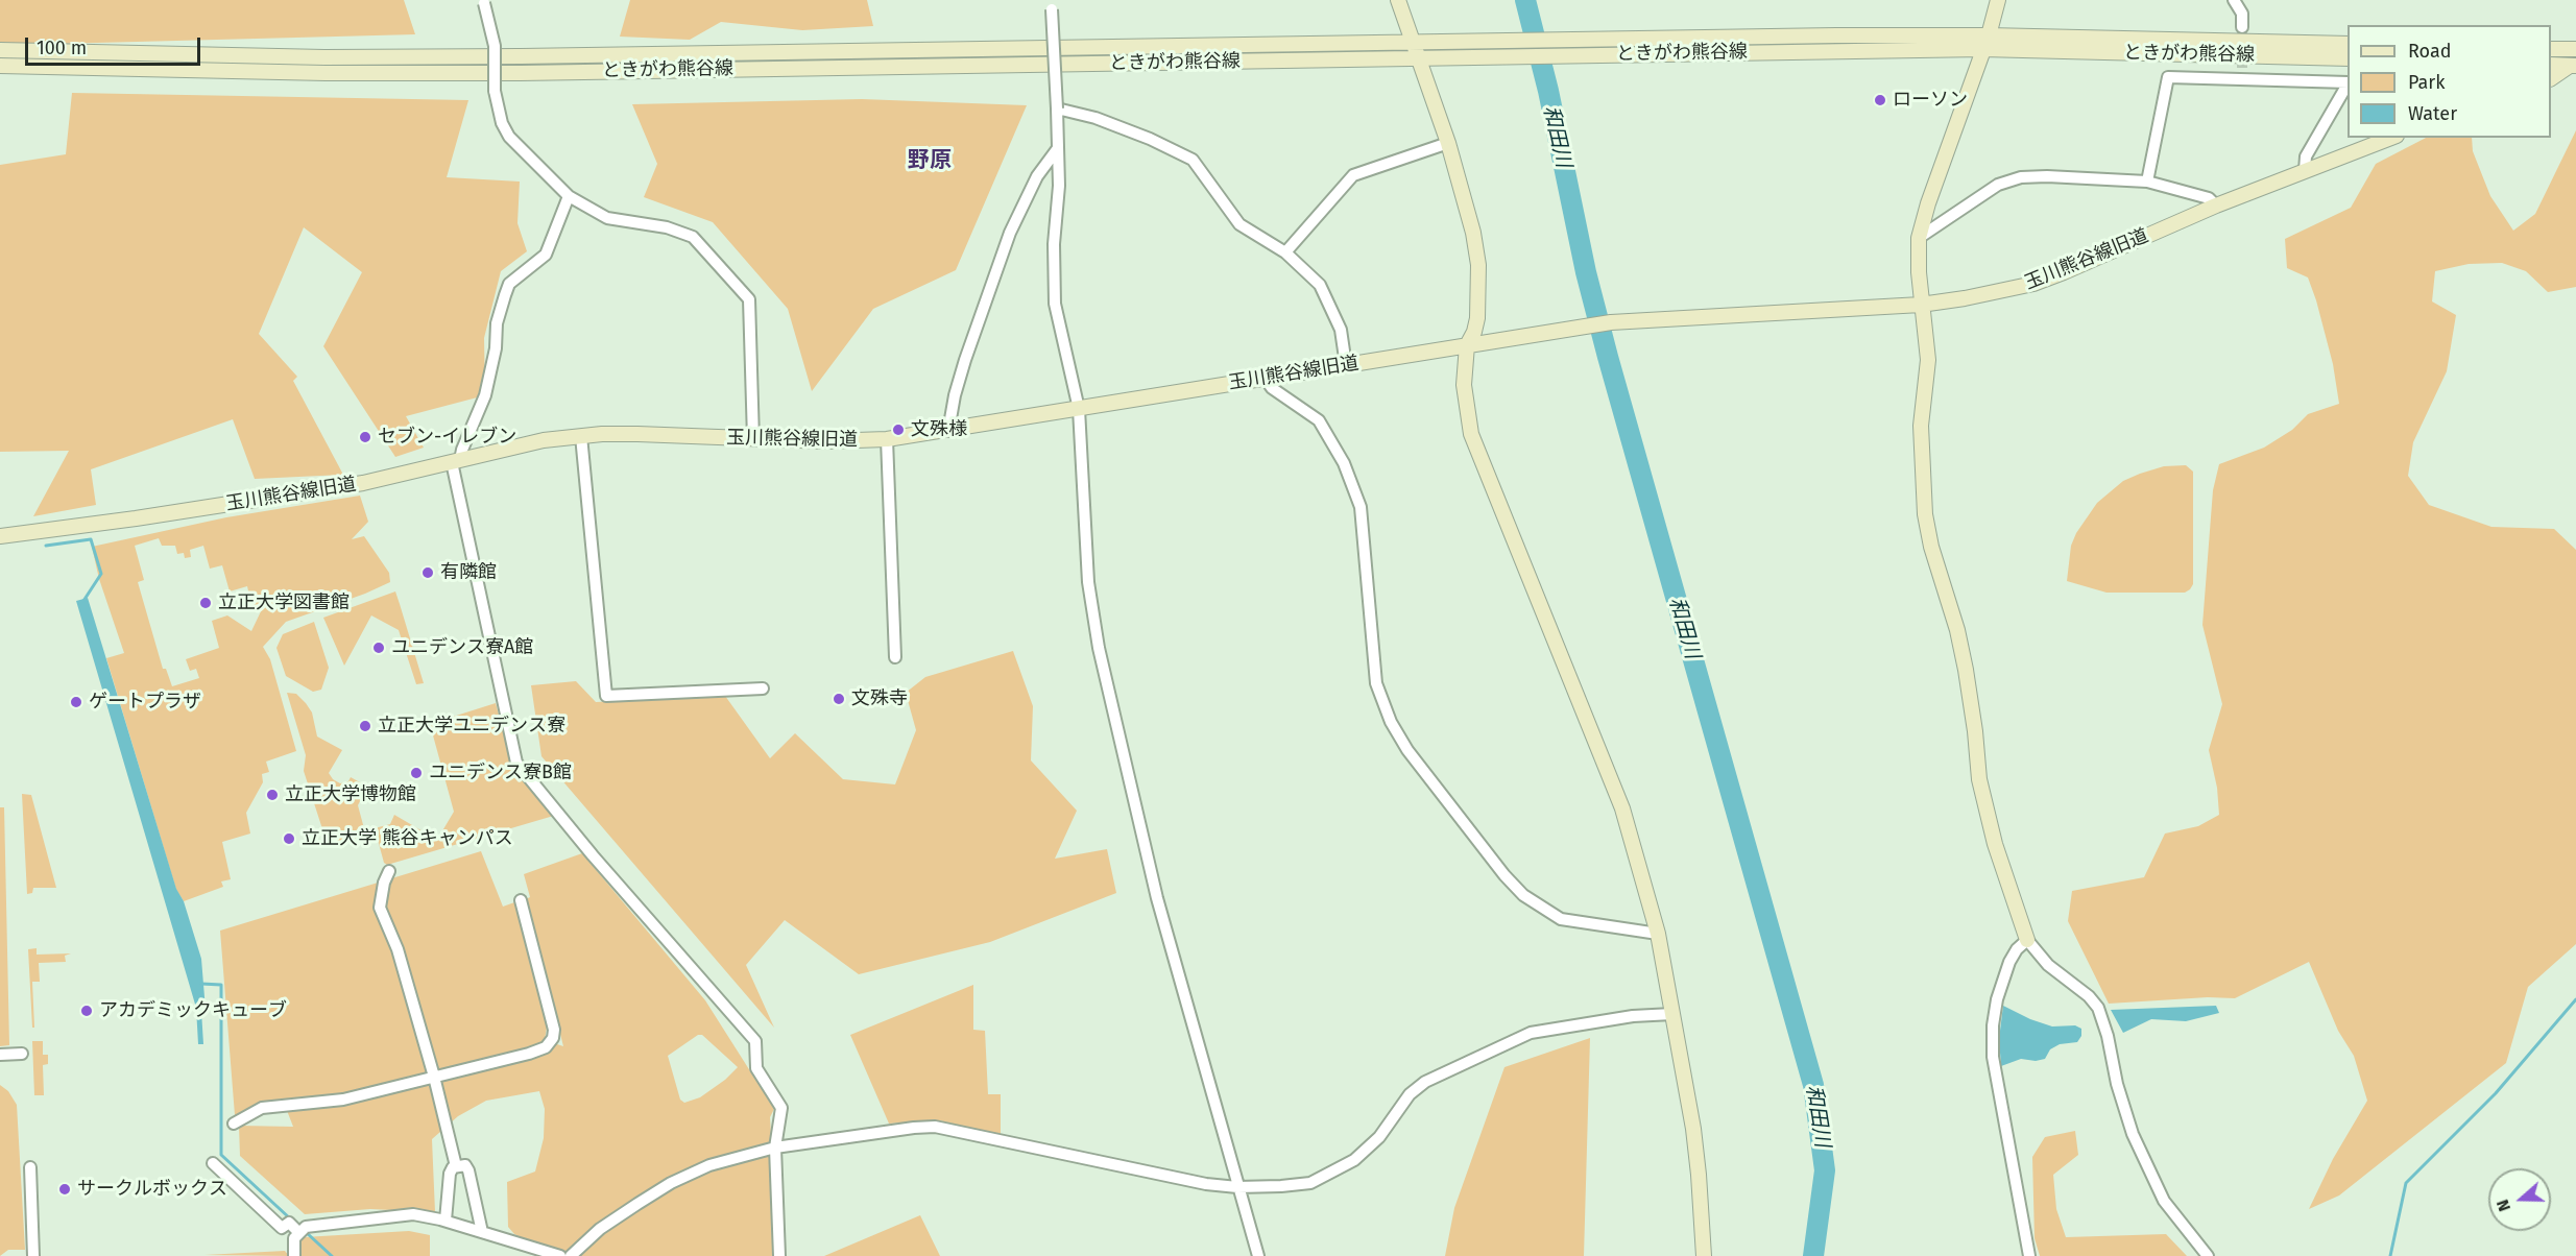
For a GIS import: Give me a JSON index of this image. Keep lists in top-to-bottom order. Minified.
{"streets":{"street":["ときがわ熊谷線","玉川熊谷線旧道"]},"districts":["野原"],"water":["和田川"],"places":["ローソン","文殊様","セブン-イレブン","有隣館","立正大学図書館","ユニデンス寮A館","文殊寺","ゲートプラザ","立正大学ユニデンス寮","ユニデンス寮B館","立正大学博物館","立正大学 熊谷キャンパス","アカデミックキューブ","サークルボックス"],"legend":["Road","Park","Water"],"scale_bar":"100 m","north":"left"}
